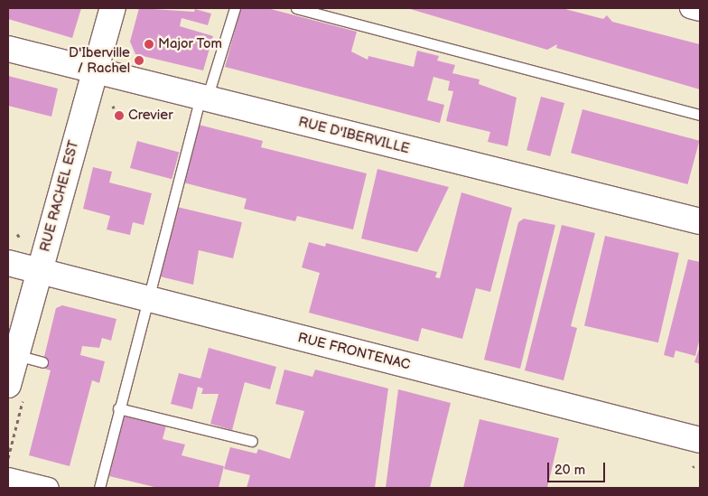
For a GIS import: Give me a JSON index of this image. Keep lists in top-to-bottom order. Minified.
{"streets":{"main road":["RUE D'IBERVILLE","RUE RACHEL EST","RUE FRONTENAC"]},"crossings":[["RUE D'IBERVILLE","RUE RACHEL EST"],["RUE RACHEL EST","RUE FRONTENAC"]],"places":["Major Tom","D'Iberville / Rachel","Crevier"],"scale_bar":"20 m"}
